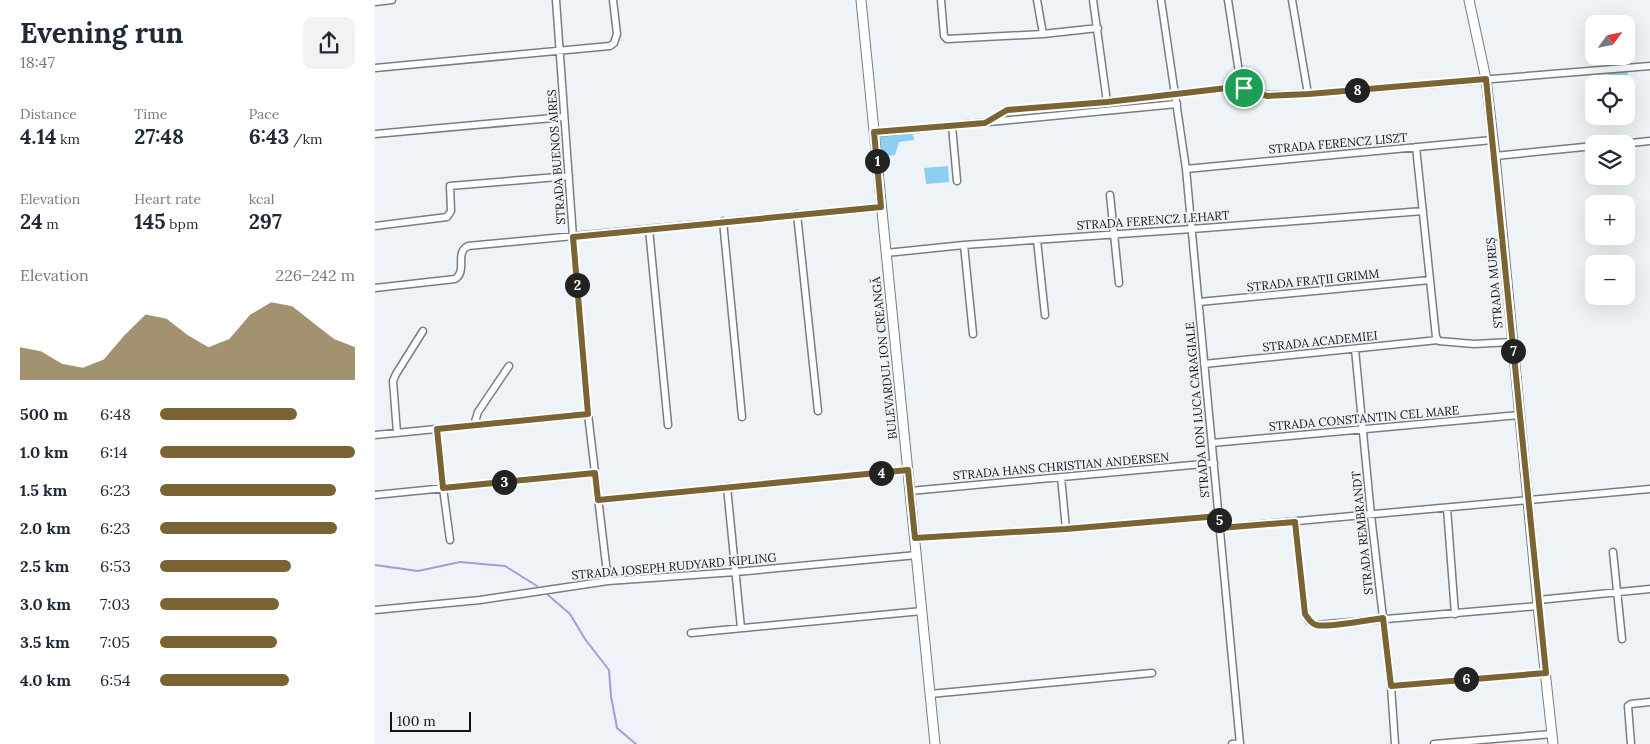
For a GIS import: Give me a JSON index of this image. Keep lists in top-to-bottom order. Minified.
{"streets":{"street":["STRADA FERENCZ LISZT","STRADA BUENOS AIRES","STRADA FERENCZ LEHART","STRADA FRAȚII GRIMM","STRADA MUREȘ","STRADA ACADEMIEI","BULEVARDUL ION CREANGĂ","STRADA ION LUCA CARAGIALE","STRADA CONSTANTIN CEL MARE","STRADA HANS CHRISTIAN ANDERSEN","STRADA REMBRANDT","STRADA JOSEPH RUDYARD KIPLING"]},"crossings":[["STRADA FERENCZ LISZT","STRADA MUREȘ"],["STRADA FERENCZ LISZT","STRADA ION LUCA CARAGIALE"],["STRADA BUENOS AIRES","STRADA JOSEPH RUDYARD KIPLING"],["STRADA FERENCZ LEHART","BULEVARDUL ION CREANGĂ"],["STRADA FERENCZ LEHART","STRADA ION LUCA CARAGIALE"],["STRADA FRAȚII GRIMM","STRADA ION LUCA CARAGIALE"],["STRADA MUREȘ","STRADA ACADEMIEI"],["STRADA MUREȘ","STRADA CONSTANTIN CEL MARE"],["STRADA ACADEMIEI","STRADA ION LUCA CARAGIALE"],["STRADA ACADEMIEI","STRADA REMBRANDT"],["BULEVARDUL ION CREANGĂ","STRADA HANS CHRISTIAN ANDERSEN"],["BULEVARDUL ION CREANGĂ","STRADA JOSEPH RUDYARD KIPLING"],["STRADA ION LUCA CARAGIALE","STRADA CONSTANTIN CEL MARE"],["STRADA ION LUCA CARAGIALE","STRADA HANS CHRISTIAN ANDERSEN"],["STRADA CONSTANTIN CEL MARE","STRADA REMBRANDT"]],"scale_bar":"100 m","north":"top right","page":{"heading":["Evening run","18:47"],"map_buttons":["+","−"],"pins":["8","1","2","7","4","3","5","6"],"stats":[["Distance","4.14 km"],["Time","27:48"],["Pace","6:43 /km"],["Elevation","24 m"],["Heart rate","145 bpm"],["kcal","297"]],"chart":["Elevation","226–242 m"],"list":[{"name":"500 m","note":"6:48"},{"name":"1.0 km","note":"6:14"},{"name":"1.5 km","note":"6:23"},{"name":"2.0 km","note":"6:23"},{"name":"2.5 km","note":"6:53"},{"name":"3.0 km","note":"7:03"},{"name":"3.5 km","note":"7:05"},{"name":"4.0 km","note":"6:54"}],"scale":"100 m"}}
